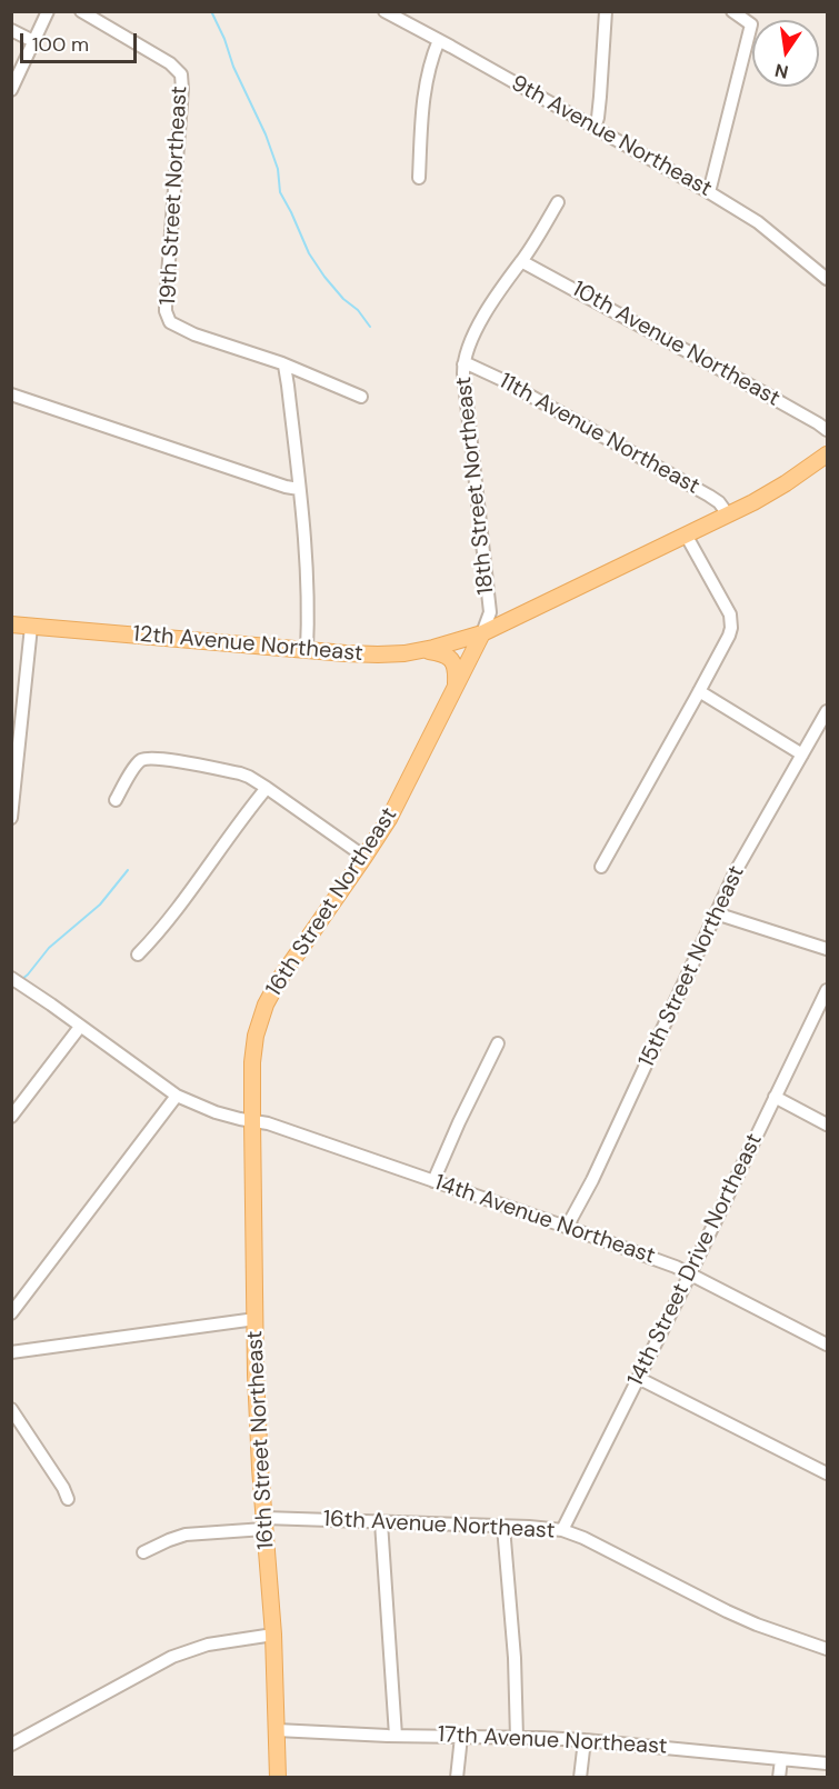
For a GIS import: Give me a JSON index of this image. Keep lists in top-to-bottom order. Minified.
{"streets":{"main road":["12th Avenue Northeast","16th Street Northeast"],"street":["9th Avenue Northeast","19th Street Northeast","10th Avenue Northeast","11th Avenue Northeast","18th Street Northeast","15th Street Northeast","14th Avenue Northeast","14th Street Drive Northeast","16th Avenue Northeast","17th Avenue Northeast"]},"crossings":[["10th Avenue Northeast","18th Street Northeast"],["11th Avenue Northeast","18th Street Northeast"],["18th Street Northeast","12th Avenue Northeast"],["18th Street Northeast","16th Street Northeast"],["12th Avenue Northeast","16th Street Northeast"],["16th Street Northeast","14th Avenue Northeast"],["16th Street Northeast","16th Avenue Northeast"],["16th Street Northeast","17th Avenue Northeast"],["15th Street Northeast","14th Avenue Northeast"],["14th Avenue Northeast","14th Street Drive Northeast"],["14th Street Drive Northeast","16th Avenue Northeast"]],"scale_bar":"100 m","north":"bottom"}
